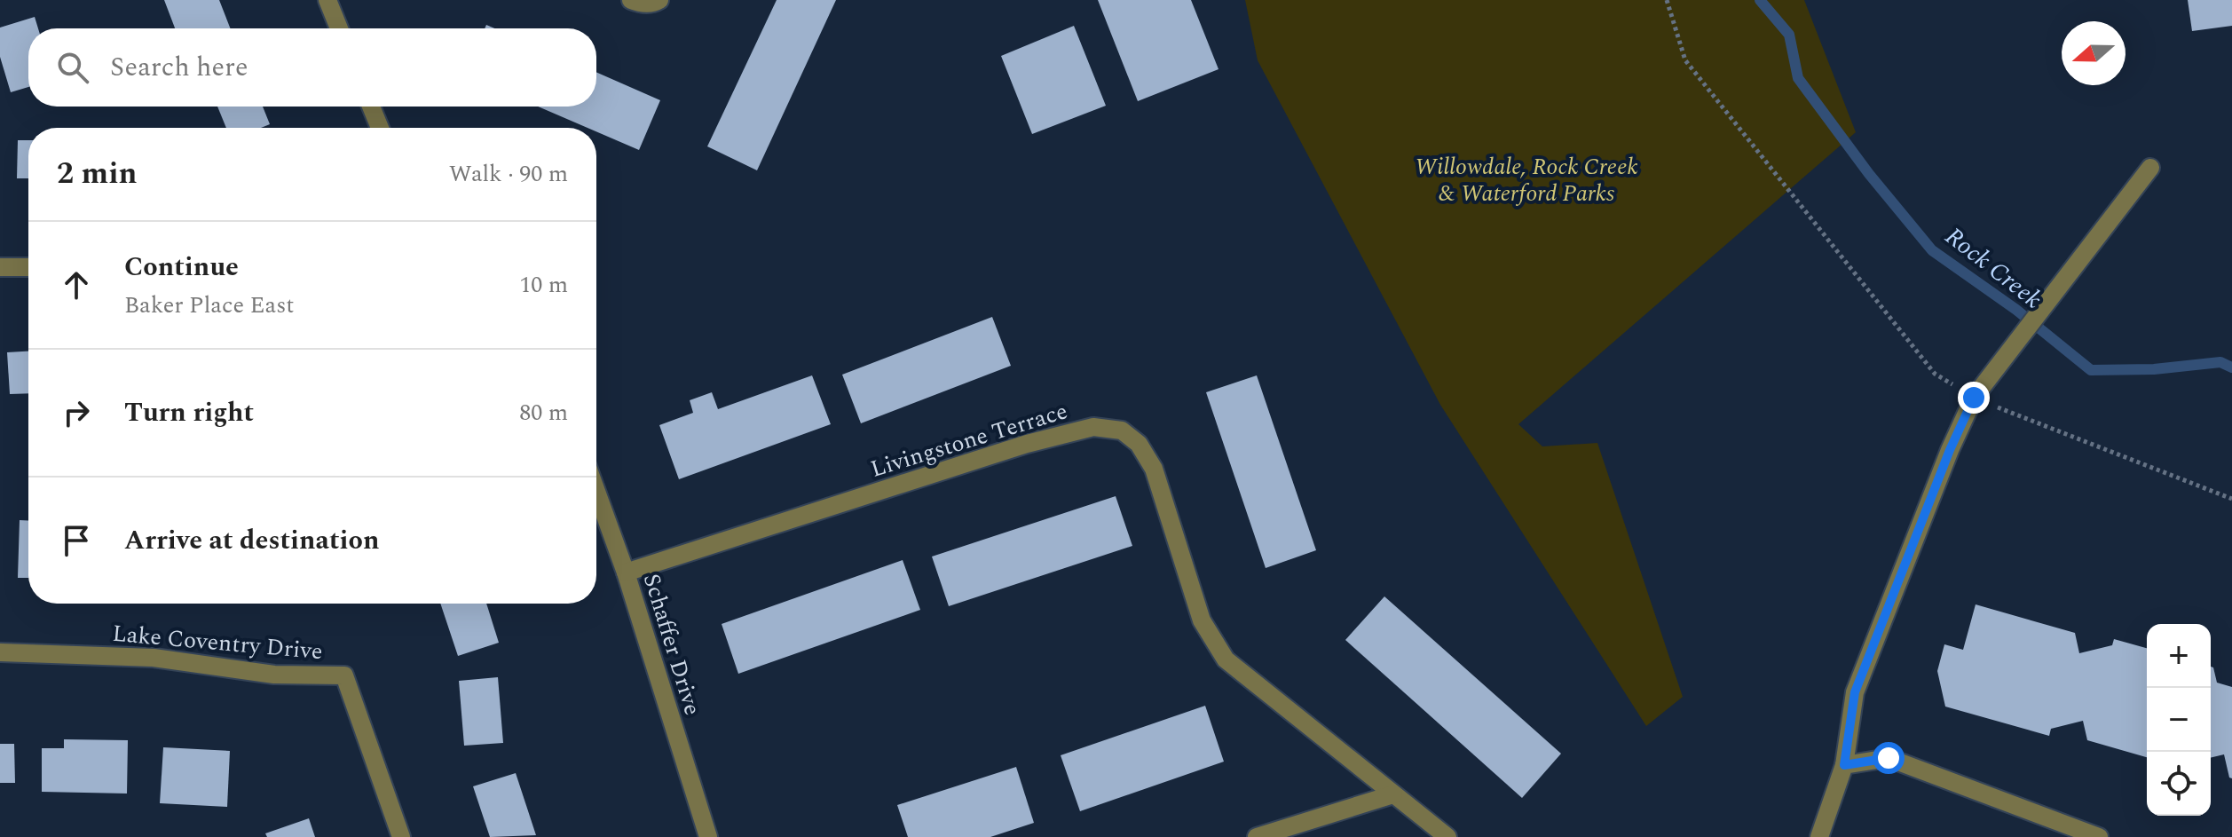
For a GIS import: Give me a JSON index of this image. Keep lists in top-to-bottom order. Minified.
{"streets":{"street":["Livingstone Terrace","Lake Coventry Drive","Schaffer Drive"]},"crossings":[["Livingstone Terrace","Schaffer Drive"]],"water":["Rock Creek"],"parks":["Willowdale, Rock Creek & Waterford Parks"],"north":"left","page":{"search":"Search here","heading":["2 min","Walk · 90 m"],"list":[["Continue","Baker Place East","10 m"],["Turn right","80 m"],"Arrive at destination"],"map_buttons":["+","−"]}}
